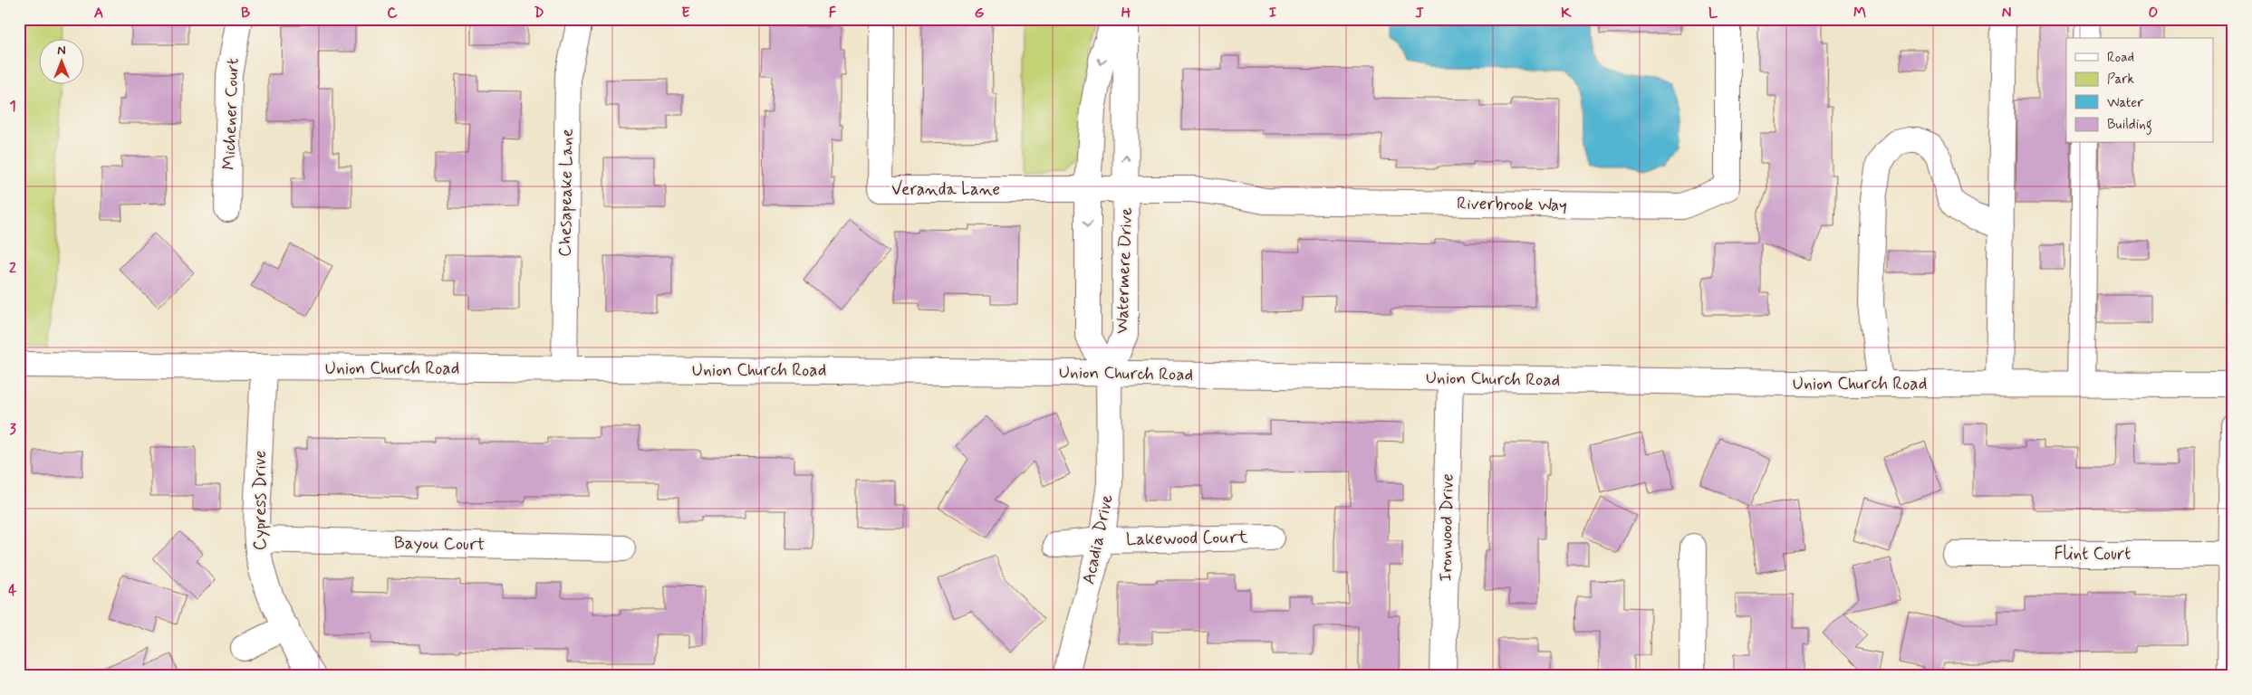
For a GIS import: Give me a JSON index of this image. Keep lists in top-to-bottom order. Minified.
{"streets":{"street":["Michener Court","Veranda Lane","Chesapeake Lane","Riverbrook Way","Watermere Drive","Union Church Road","Cypress Drive","Ironwood Drive","Lakewood Court","Acadia Drive","Bayou Court","Flint Court"]},"crossings":[["Veranda Lane","Riverbrook Way"],["Veranda Lane","Watermere Drive"],["Chesapeake Lane","Union Church Road"],["Riverbrook Way","Watermere Drive"],["Watermere Drive","Union Church Road"],["Watermere Drive","Acadia Drive"],["Union Church Road","Cypress Drive"],["Union Church Road","Ironwood Drive"],["Union Church Road","Acadia Drive"],["Cypress Drive","Bayou Court"],["Lakewood Court","Acadia Drive"]],"legend":["Road","Park","Water","Building"],"north":"top","grid":{"columns":["A","B","C","D","E","F","G","H","I","J","K","L","M","N","O"],"rows":["1","2","3","4"]}}
